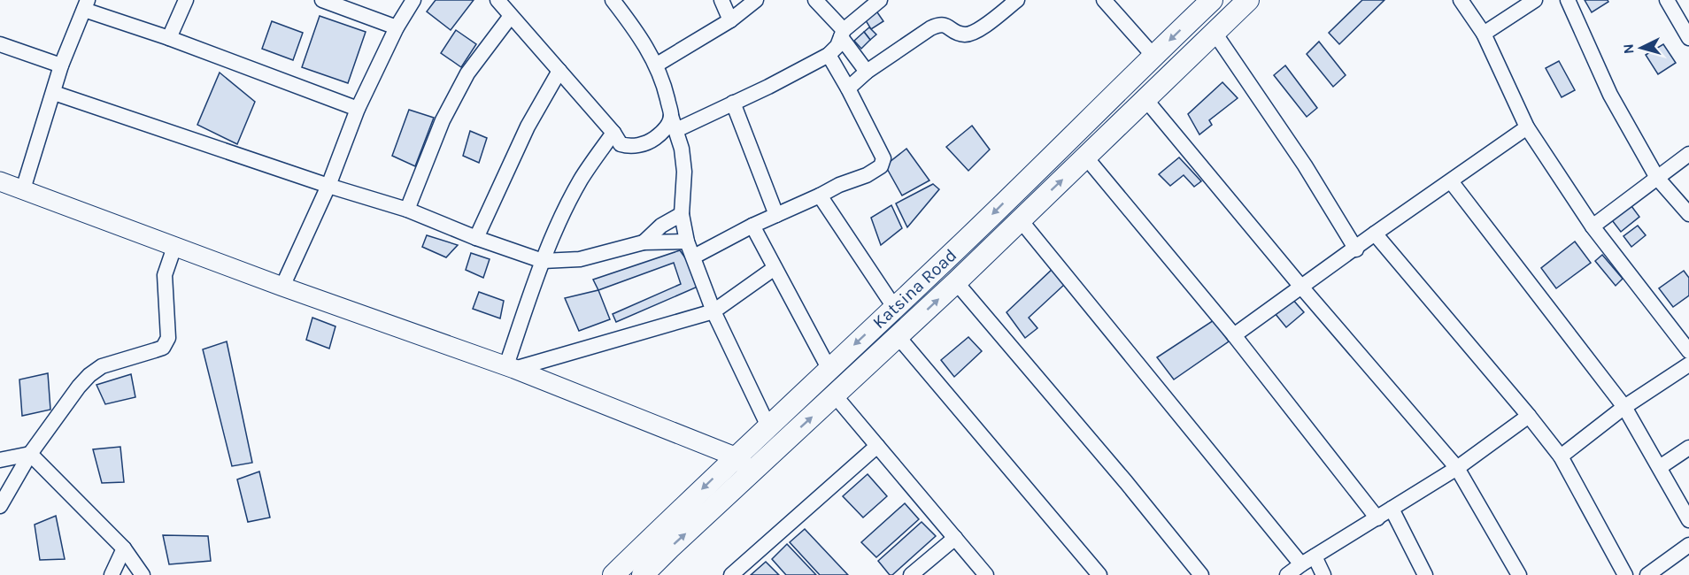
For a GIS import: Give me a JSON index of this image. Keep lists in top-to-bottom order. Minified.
{"streets":{"highway":["Katsina Road"]},"north":"left"}
